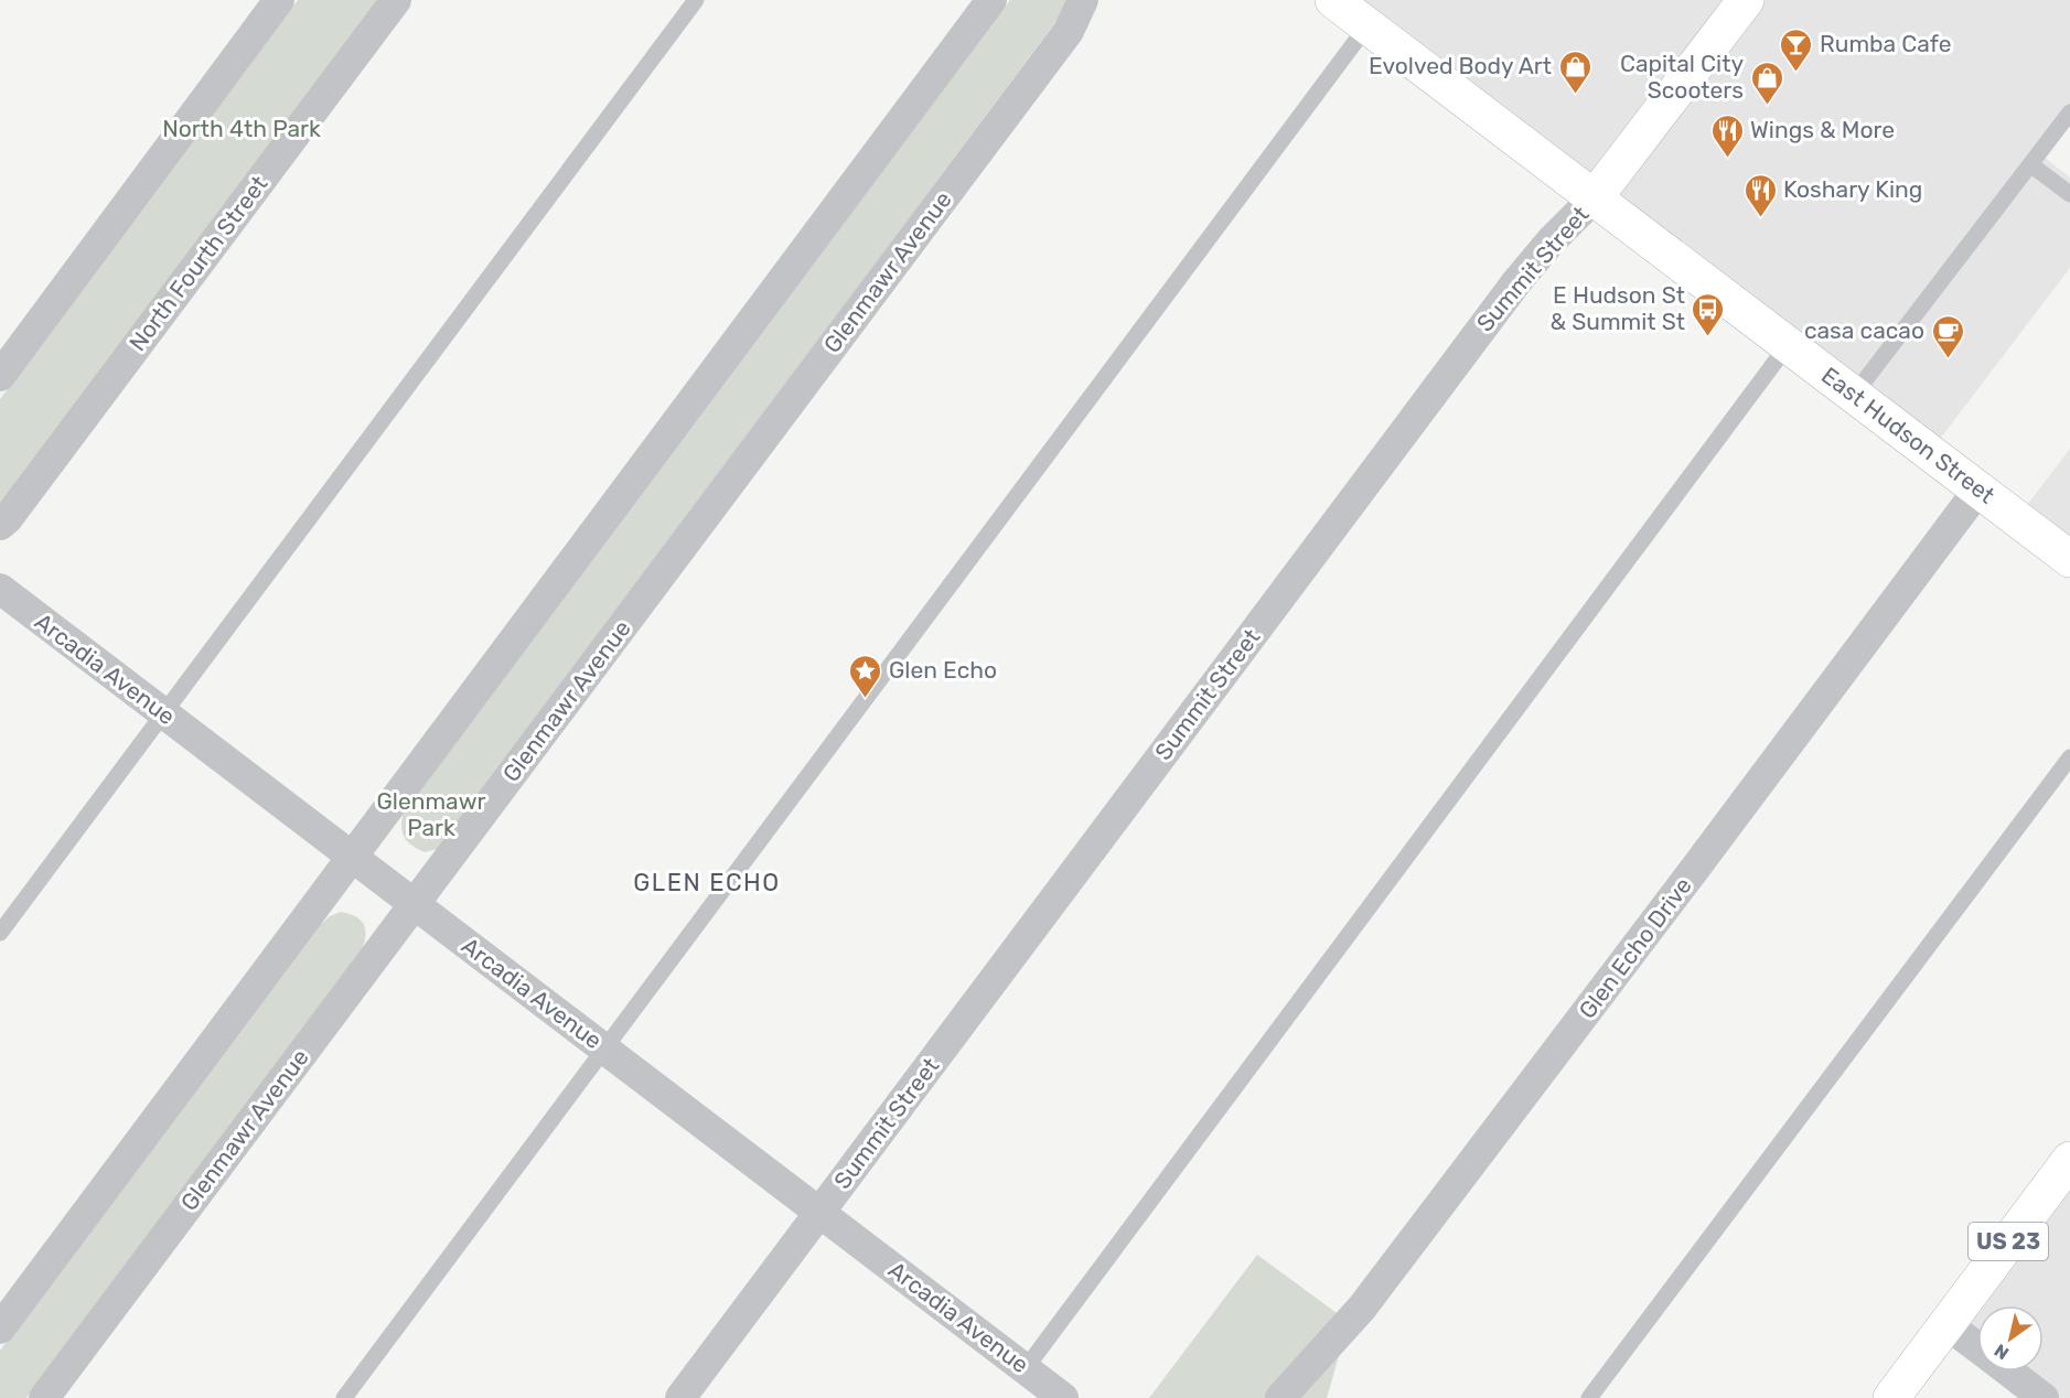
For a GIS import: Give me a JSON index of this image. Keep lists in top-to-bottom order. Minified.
{"streets":{"main road":["Summit Street","East Hudson Street","US 23"],"street":["North Fourth Street","Glenmawr Avenue","Arcadia Avenue","Glen Echo Drive"]},"crossings":[["Summit Street","East Hudson Street"],["Summit Street","Arcadia Avenue"],["Glenmawr Avenue","Arcadia Avenue"],["East Hudson Street","Glen Echo Drive"]],"districts":["GLEN ECHO"],"parks":["North 4th Park","Glenmawr Park"],"places":{"bar":["Rumba Cafe"],"shop":["Evolved Body Art","Capital City Scooters"],"restaurant":["Wings & More","Koshary King"],"bus stop":["E Hudson St & Summit St"],"cafe":["casa cacao"],"place":["Glen Echo"]},"north":"bottom left"}
